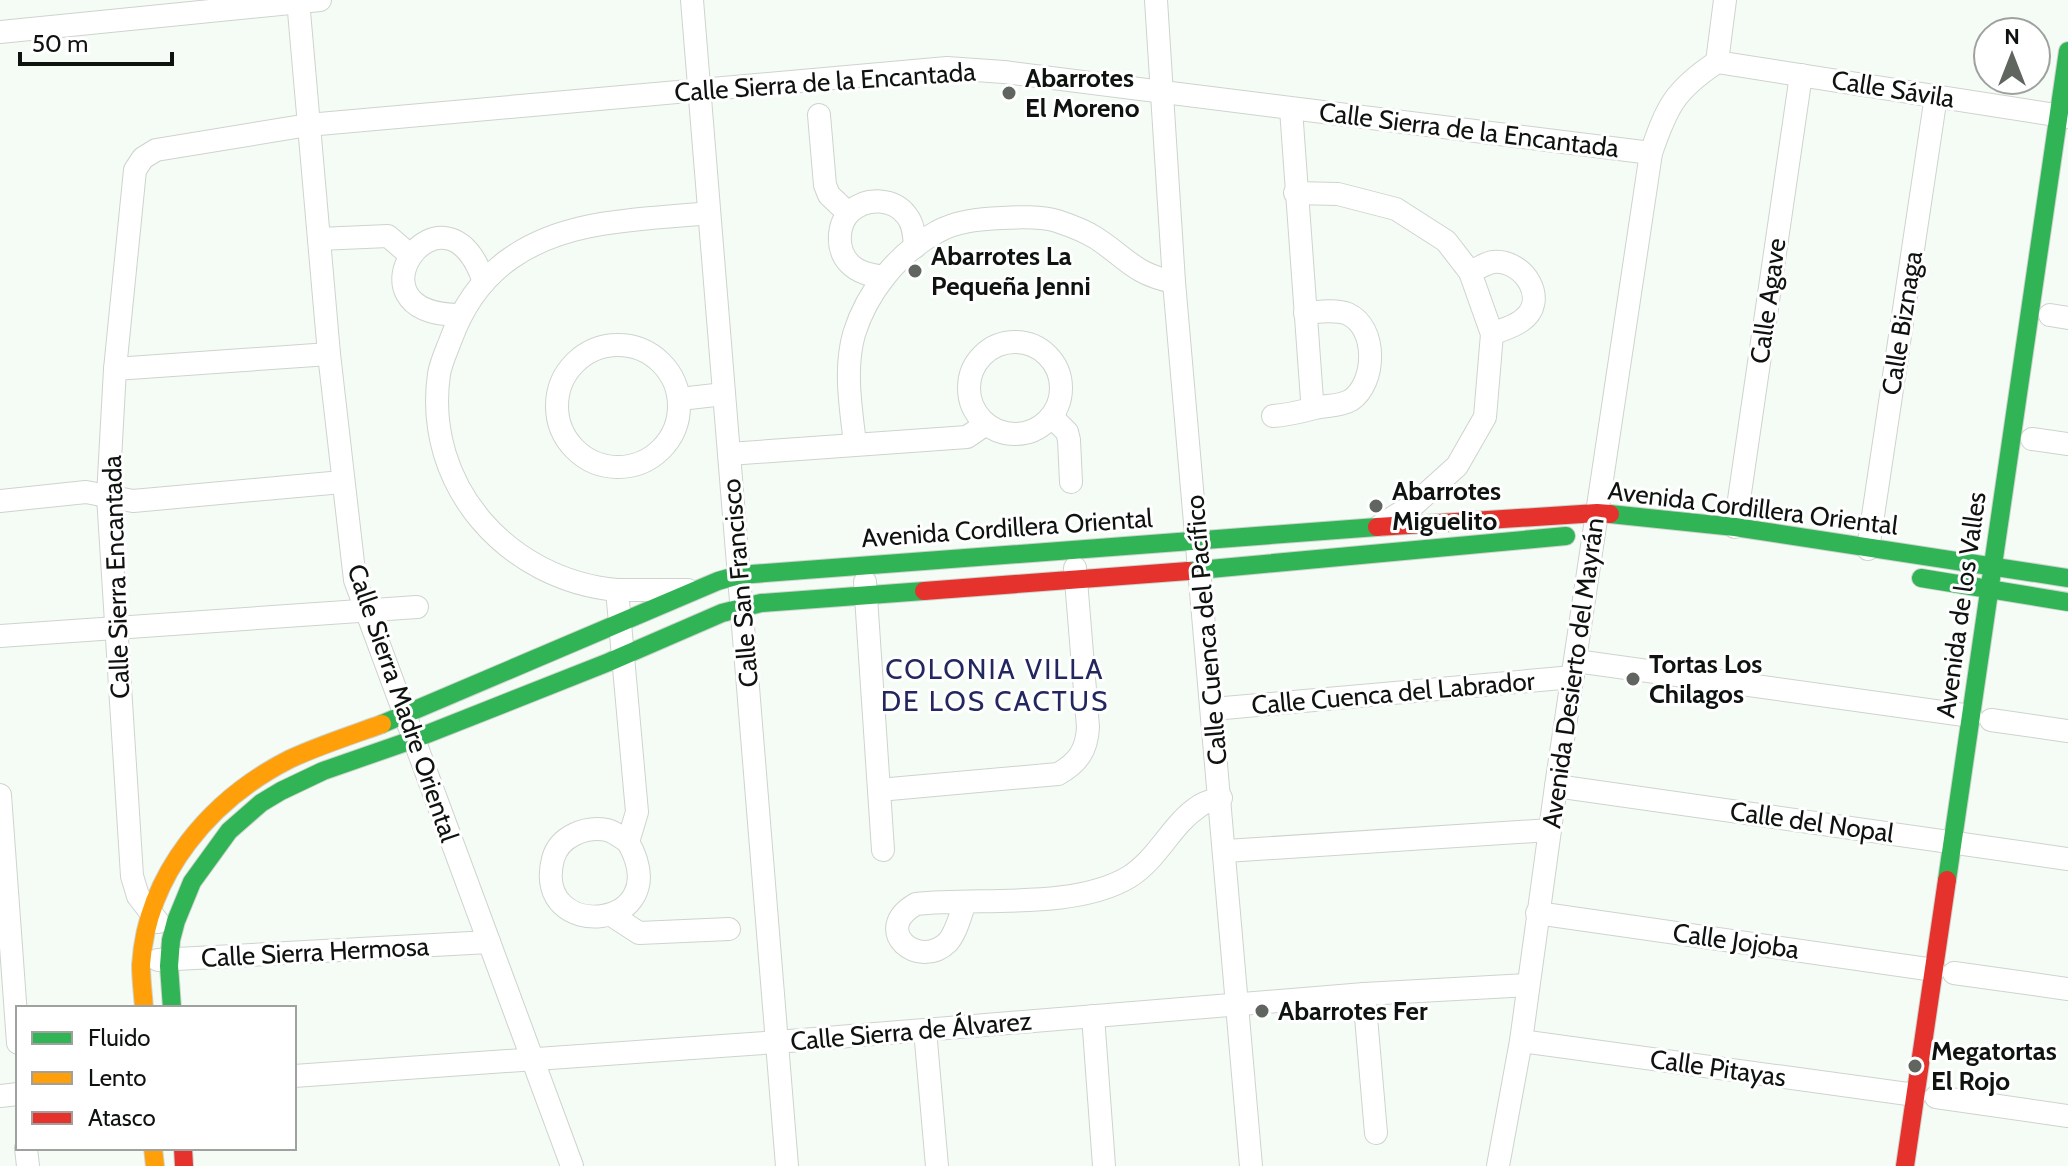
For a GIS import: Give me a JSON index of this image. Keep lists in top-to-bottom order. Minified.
{"streets":{"street":["Calle Sierra de la Encantada","Calle Sávila","Calle Agave","Calle Biznaga","Avenida Cordillera Oriental","Calle Sierra Encantada","Calle San Francisco","Avenida de los Valles","Calle Cuenca del Pacífico","Avenida Desierto del Mayrán","Calle Cuenca del Labrador","Calle Sierra Madre Oriental","Calle del Nopal","Calle Jojoba","Calle Sierra Hermosa","Calle Sierra de Álvarez","Calle Pitayas"]},"crossings":[["Calle Sierra de la Encantada","Calle Sierra Encantada"],["Calle Sierra de la Encantada","Calle San Francisco"],["Calle Sierra de la Encantada","Calle Cuenca del Pacífico"],["Calle Sierra de la Encantada","Avenida Desierto del Mayrán"],["Calle Sierra de la Encantada","Calle Sierra Madre Oriental"],["Calle Sávila","Calle Agave"],["Calle Sávila","Calle Biznaga"],["Calle Sávila","Avenida de los Valles"],["Calle Sávila","Avenida Desierto del Mayrán"],["Calle Agave","Avenida Cordillera Oriental"],["Calle Biznaga","Avenida Cordillera Oriental"],["Avenida Cordillera Oriental","Calle Sierra Encantada"],["Avenida Cordillera Oriental","Calle San Francisco"],["Avenida Cordillera Oriental","Avenida de los Valles"],["Avenida Cordillera Oriental","Calle Cuenca del Pacífico"],["Avenida Cordillera Oriental","Avenida Desierto del Mayrán"],["Avenida Cordillera Oriental","Calle Sierra Madre Oriental"],["Avenida Cordillera Oriental","Calle Sierra Hermosa"],["Calle Sierra Encantada","Calle Sierra Hermosa"],["Calle San Francisco","Calle Sierra de Álvarez"],["Avenida de los Valles","Calle Cuenca del Labrador"],["Avenida de los Valles","Calle del Nopal"],["Avenida de los Valles","Calle Jojoba"],["Avenida de los Valles","Calle Pitayas"],["Calle Cuenca del Pacífico","Calle Cuenca del Labrador"],["Calle Cuenca del Pacífico","Calle Sierra de Álvarez"],["Avenida Desierto del Mayrán","Calle Cuenca del Labrador"],["Avenida Desierto del Mayrán","Calle del Nopal"],["Avenida Desierto del Mayrán","Calle Jojoba"],["Avenida Desierto del Mayrán","Calle Sierra de Álvarez"],["Avenida Desierto del Mayrán","Calle Pitayas"],["Calle Sierra Madre Oriental","Calle Sierra Hermosa"],["Calle Sierra Madre Oriental","Calle Sierra de Álvarez"]],"districts":["COLONIA VILLA DE LOS CACTUS"],"places":["Abarrotes El Moreno","Abarrotes La Pequeña Jenni","Abarrotes Miguelito","Tortas Los Chilagos","Abarrotes Fer","Megatortas El Rojo"],"legend":["Fluido","Lento","Atasco"],"scale_bar":"50 m","north":"top"}
